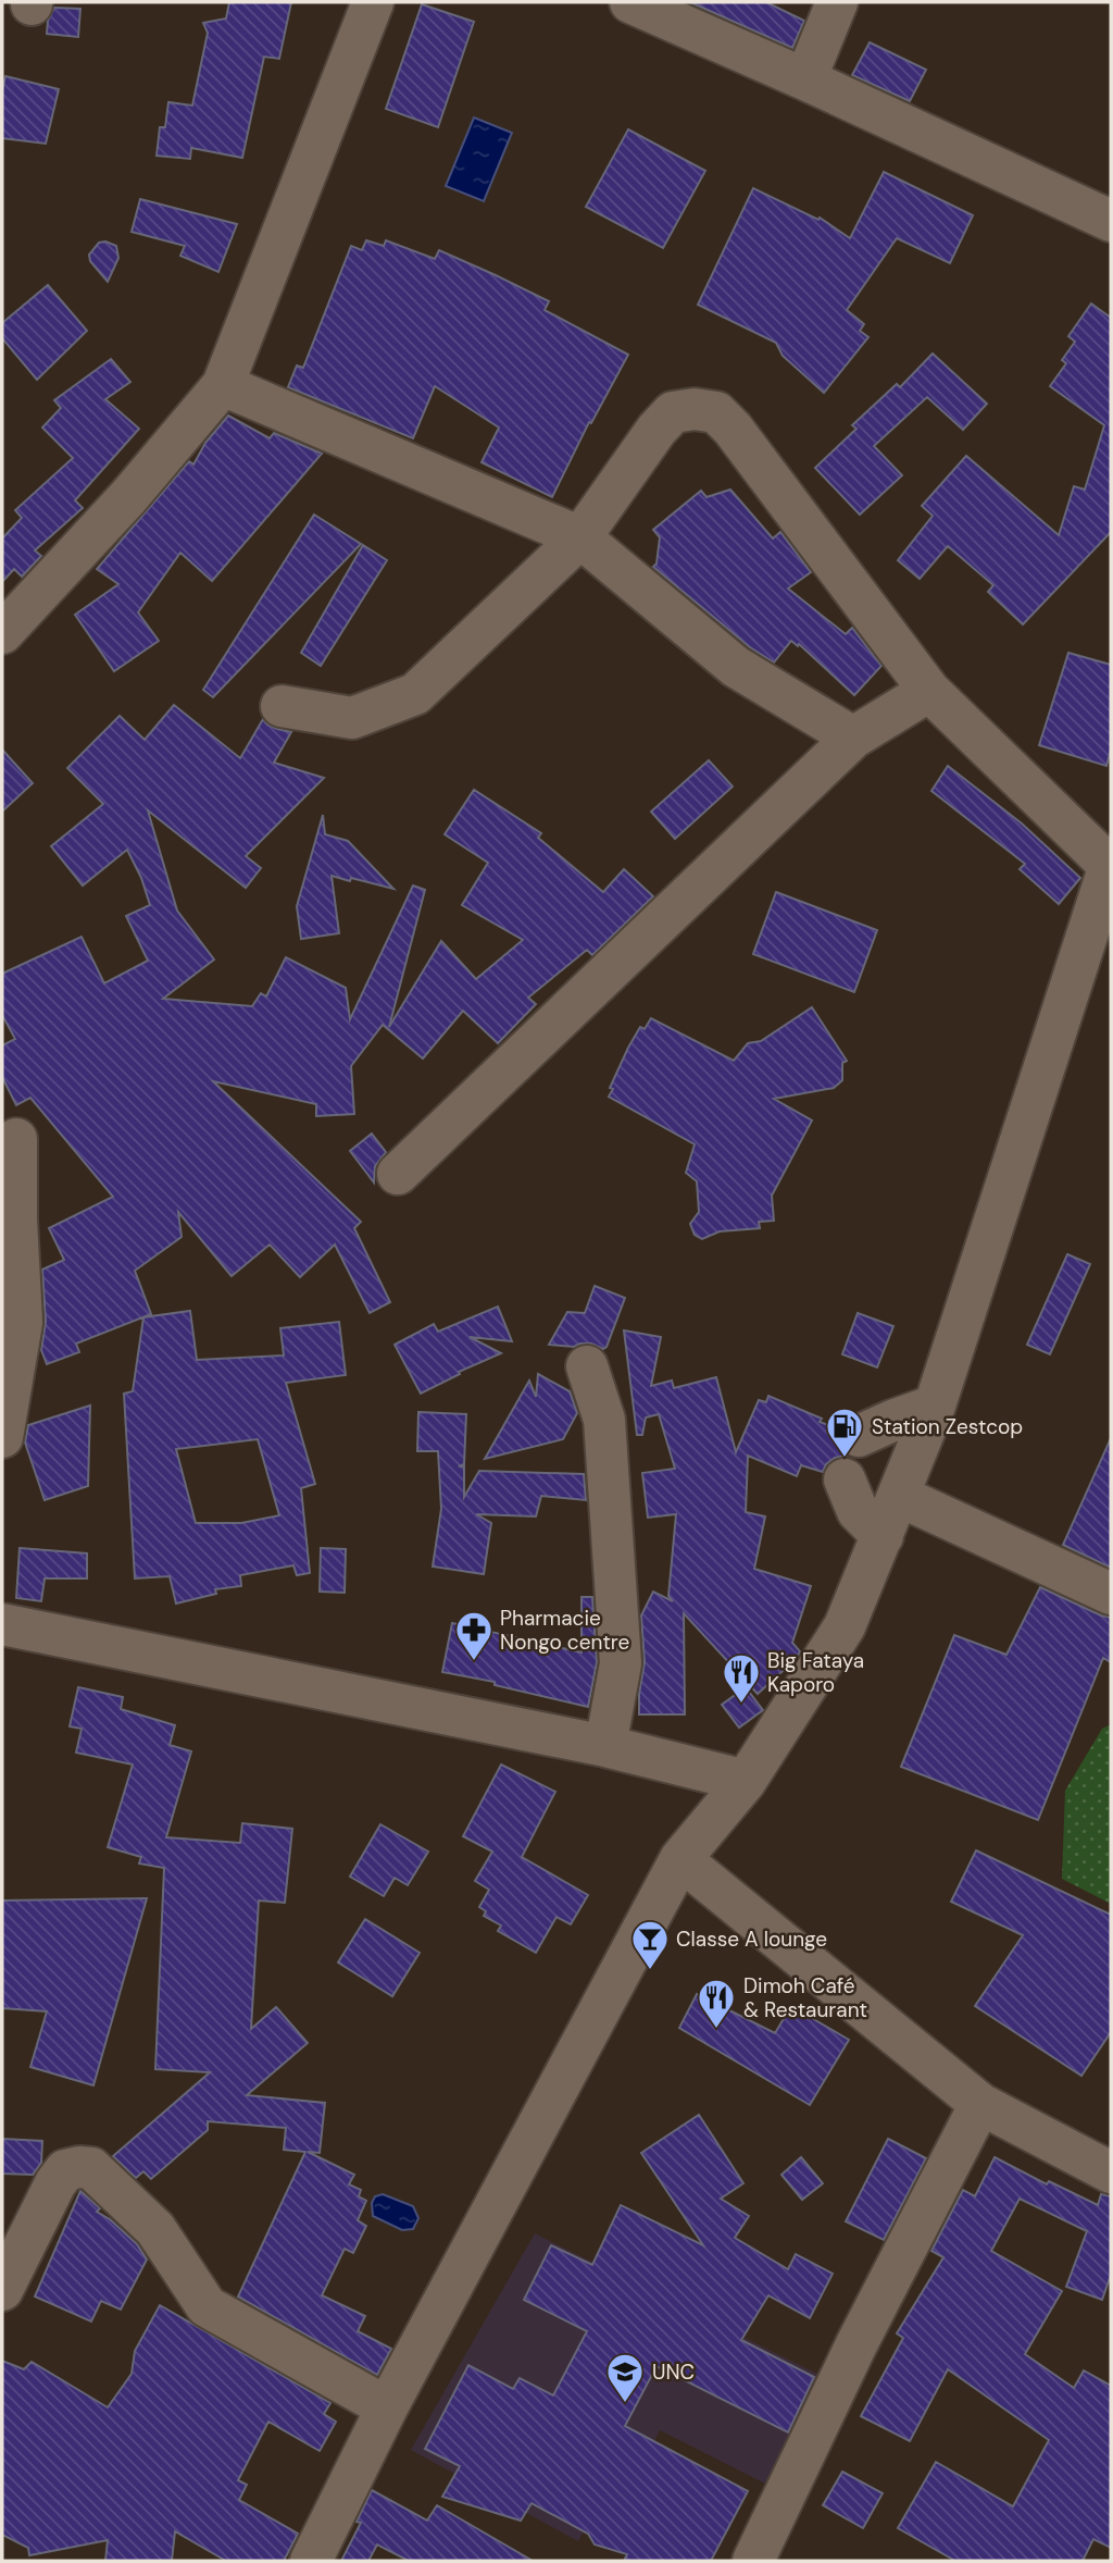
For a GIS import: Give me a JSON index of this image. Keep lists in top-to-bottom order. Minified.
{"places":{"fuel station":["Station Zestcop"],"pharmacy":["Pharmacie Nongo centre"],"restaurant":["Big Fataya Kaporo","Dimoh Café & Restaurant"],"bar":["Classe A lounge"],"school or university":["UNC"]}}
